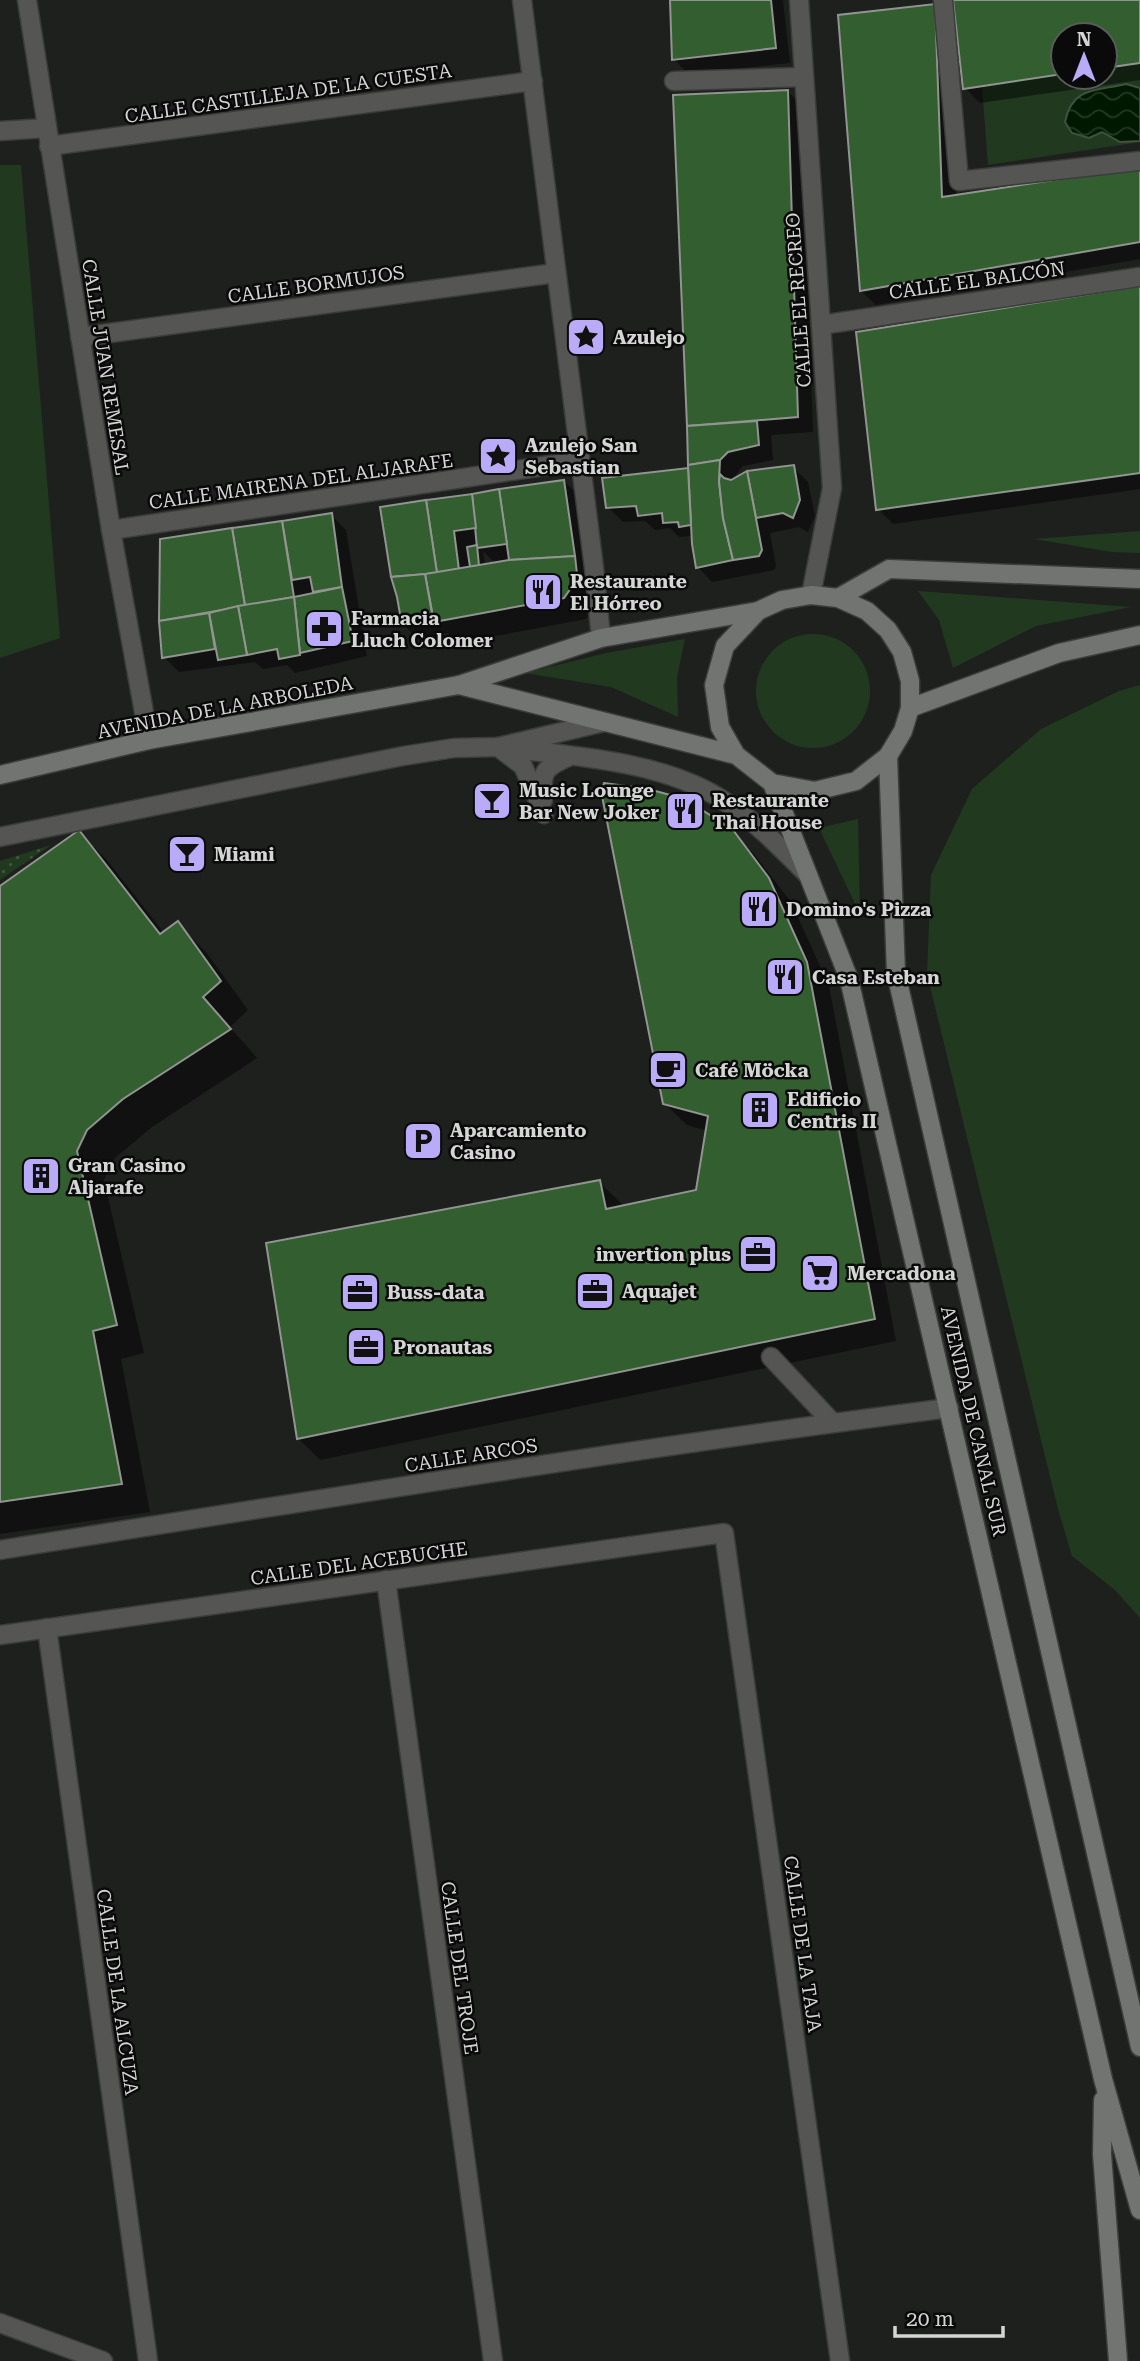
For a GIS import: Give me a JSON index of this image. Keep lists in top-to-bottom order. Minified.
{"streets":{"main road":["AVENIDA DE LA ARBOLEDA","AVENIDA DE CANAL SUR"],"street":["CALLE CASTILLEJA DE LA CUESTA","CALLE EL BALCÓN","CALLE BORMUJOS","CALLE EL RECREO","CALLE JUAN REMESAL","CALLE MAIRENA DEL ALJARAFE","CALLE ARCOS","CALLE DEL ACEBUCHE","CALLE DE LA TAJA","CALLE DEL TROJE","CALLE DE LA ALCUZA"]},"crossings":[["CALLE CASTILLEJA DE LA CUESTA","CALLE JUAN REMESAL"],["CALLE EL BALCÓN","CALLE EL RECREO"],["CALLE BORMUJOS","CALLE JUAN REMESAL"],["CALLE EL RECREO","AVENIDA DE LA ARBOLEDA"],["CALLE EL RECREO","AVENIDA DE CANAL SUR"],["CALLE JUAN REMESAL","CALLE MAIRENA DEL ALJARAFE"],["CALLE JUAN REMESAL","AVENIDA DE LA ARBOLEDA"],["AVENIDA DE LA ARBOLEDA","AVENIDA DE CANAL SUR"],["AVENIDA DE CANAL SUR","CALLE ARCOS"],["CALLE DEL ACEBUCHE","CALLE DE LA TAJA"],["CALLE DEL ACEBUCHE","CALLE DEL TROJE"],["CALLE DEL ACEBUCHE","CALLE DE LA ALCUZA"]],"places":{"place":["Azulejo","Azulejo San Sebastian"],"restaurant":["Restaurante El Hórreo","Restaurante Thai House","Domino's Pizza","Casa Esteban"],"pharmacy":["Farmacia Lluch Colomer"],"bar":["Music Lounge Bar New Joker","Miami"],"cafe":["Café Möcka"],"building":["Edificio Centris II","Gran Casino Aljarafe"],"parking":["Aparcamiento Casino"],"office":["invertion plus","Aquajet","Buss-data","Pronautas"],"supermarket":["Mercadona"]},"scale_bar":"20 m","north":"top"}
